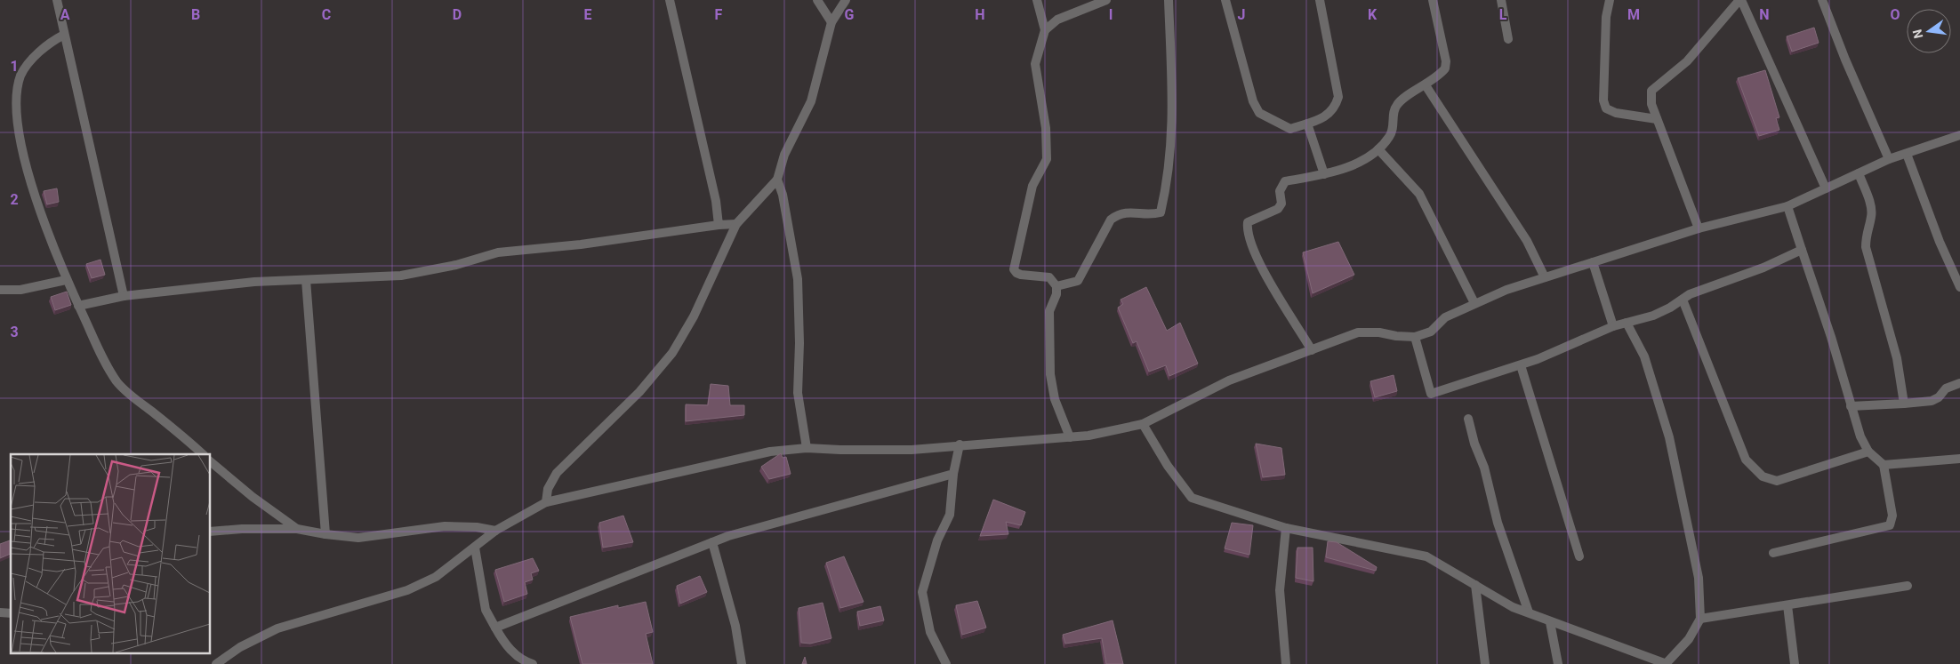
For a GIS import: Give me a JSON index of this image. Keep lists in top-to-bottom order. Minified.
{"north":"left","grid":{"columns":["A","B","C","D","E","F","G","H","I","J","K","L","M","N","O"],"rows":["1","2","3"]}}
